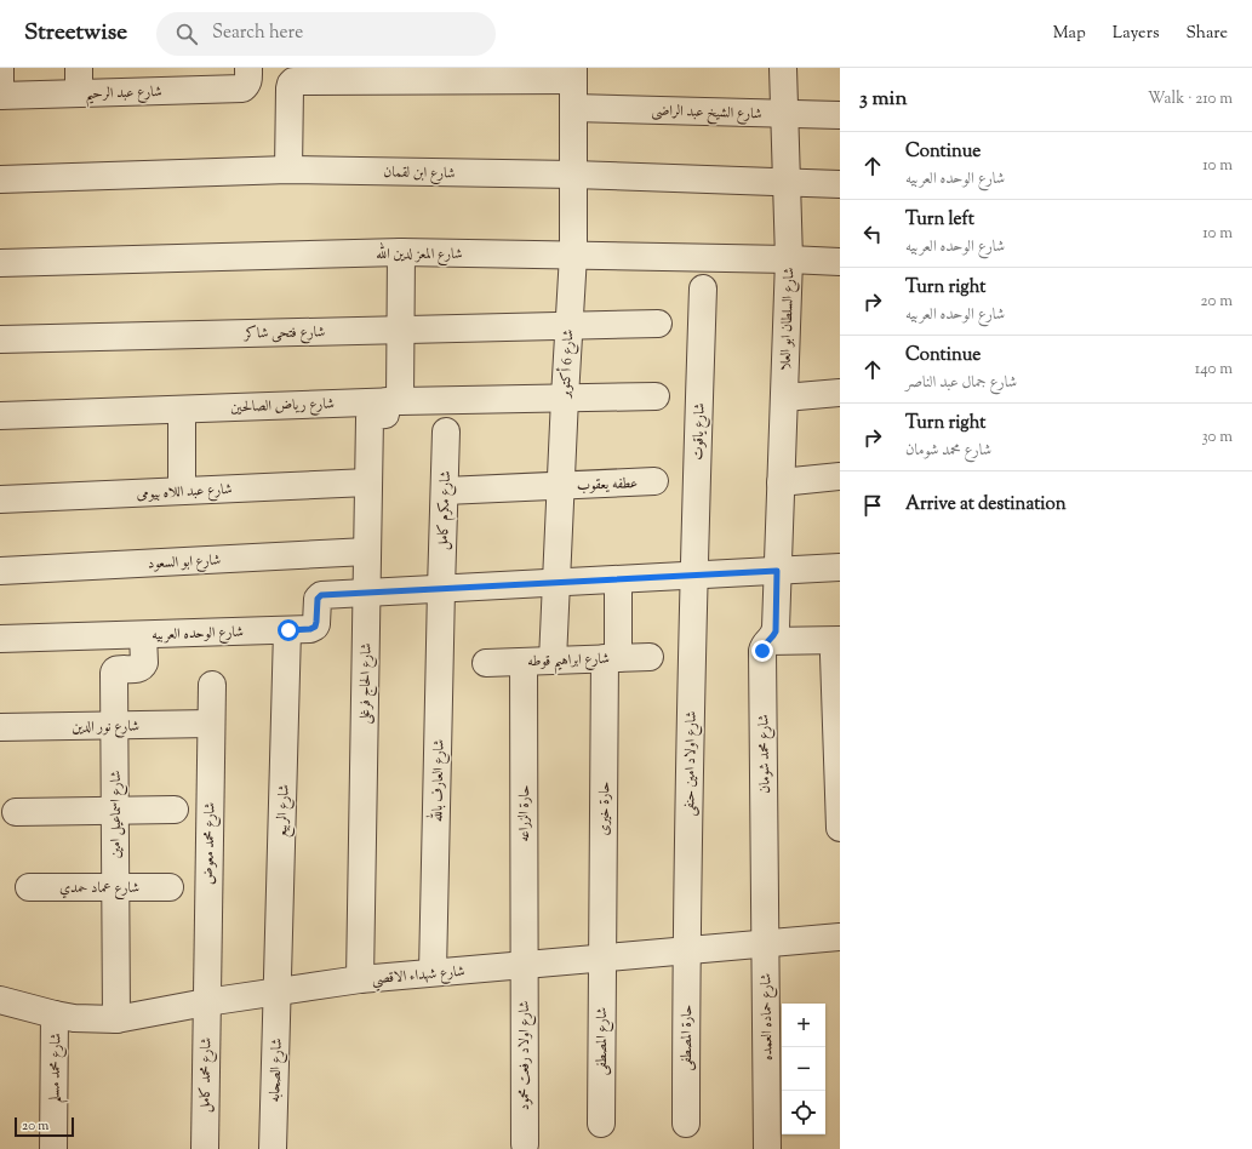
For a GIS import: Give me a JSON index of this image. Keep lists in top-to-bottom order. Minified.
{"streets":{"street":["شارع عبد الرحيم","شارع الشيخ عبد الراضى","شارع ابن لقمان","شارع المعز لدين الله","شارع السلطان ابو العلا","شارع فتحى شاكر","شارع 6 أكتوبر","شارع رياض الصالحين","شارع ياقوت","عطفه يعقوب","شارع عبد اللاه بيومى","شارع مكرم كامل","شارع ابو السعود","شارع الوحده العربيه","شارع ابراهيم قوطه","شارع الحاج فرغلى","شارع نور الدين","شارع محمد شومان","شارع اولاد امين حنفى","شارع العارف بالله","حارة خيرى","شارع الربيع","حارة الزراعه","شارع اسماعيل امين","شارع محمد معوض","شارع عماد حمدي","شارع شهداء الاقصي","شارع حماده العمده","حارة المصطفى","شارع المصطفى","شارع اولاد رفعت محمود","شارع محمد مسلم","شارع الصحابه","شارع محمد كامل"]},"crossings":[["شارع الشيخ عبد الراضى","شارع السلطان ابو العلا"],["شارع الشيخ عبد الراضى","شارع 6 أكتوبر"],["شارع ابن لقمان","شارع السلطان ابو العلا"],["شارع ابن لقمان","شارع 6 أكتوبر"],["شارع المعز لدين الله","شارع السلطان ابو العلا"],["شارع المعز لدين الله","شارع 6 أكتوبر"],["شارع السلطان ابو العلا","شارع محمد شومان"],["شارع فتحى شاكر","شارع 6 أكتوبر"],["شارع 6 أكتوبر","شارع رياض الصالحين"],["شارع 6 أكتوبر","عطفه يعقوب"],["شارع 6 أكتوبر","شارع ابراهيم قوطه"],["شارع رياض الصالحين","شارع الحاج فرغلى"],["شارع ياقوت","شارع اولاد امين حنفى"],["عطفه يعقوب","شارع مكرم كامل"],["شارع عبد اللاه بيومى","شارع الحاج فرغلى"],["شارع مكرم كامل","شارع العارف بالله"],["شارع ابو السعود","شارع الحاج فرغلى"],["شارع الوحده العربيه","شارع الحاج فرغلى"],["شارع الوحده العربيه","شارع الربيع"],["شارع الوحده العربيه","شارع اسماعيل امين"],["شارع ابراهيم قوطه","حارة خيرى"],["شارع ابراهيم قوطه","حارة الزراعه"],["شارع الحاج فرغلى","شارع شهداء الاقصي"],["شارع نور الدين","شارع اسماعيل امين"],["شارع نور الدين","شارع محمد معوض"],["شارع محمد شومان","شارع شهداء الاقصي"],["شارع محمد شومان","شارع حماده العمده"],["شارع اولاد امين حنفى","شارع شهداء الاقصي"],["شارع اولاد امين حنفى","حارة المصطفى"],["شارع العارف بالله","شارع شهداء الاقصي"],["حارة خيرى","شارع شهداء الاقصي"],["حارة خيرى","شارع المصطفى"],["شارع الربيع","شارع شهداء الاقصي"],["شارع الربيع","شارع الصحابه"],["حارة الزراعه","شارع شهداء الاقصي"],["حارة الزراعه","شارع اولاد رفعت محمود"],["شارع اسماعيل امين","شارع عماد حمدي"],["شارع اسماعيل امين","شارع شهداء الاقصي"],["شارع محمد معوض","شارع شهداء الاقصي"],["شارع محمد معوض","شارع محمد كامل"],["شارع شهداء الاقصي","شارع حماده العمده"],["شارع شهداء الاقصي","حارة المصطفى"],["شارع شهداء الاقصي","شارع المصطفى"],["شارع شهداء الاقصي","شارع اولاد رفعت محمود"],["شارع شهداء الاقصي","شارع محمد مسلم"],["شارع شهداء الاقصي","شارع الصحابه"],["شارع شهداء الاقصي","شارع محمد كامل"]],"scale_bar":"20 m","page":{"header":"Streetwise","search":"Search here","nav":["Map","Layers","Share"],"heading":["3 min","Walk · 210 m"],"list":[["Continue","شارع الوحده العربيه","10 m"],["Turn left","شارع الوحده العربيه","10 m"],["Turn right","شارع الوحده العربيه","20 m"],["Continue","شارع جمال عبد الناصر","140 m"],["Turn right","شارع محمد شومان","30 m"],"Arrive at destination"],"map_buttons":["+","−"],"scale":"20 m"}}
